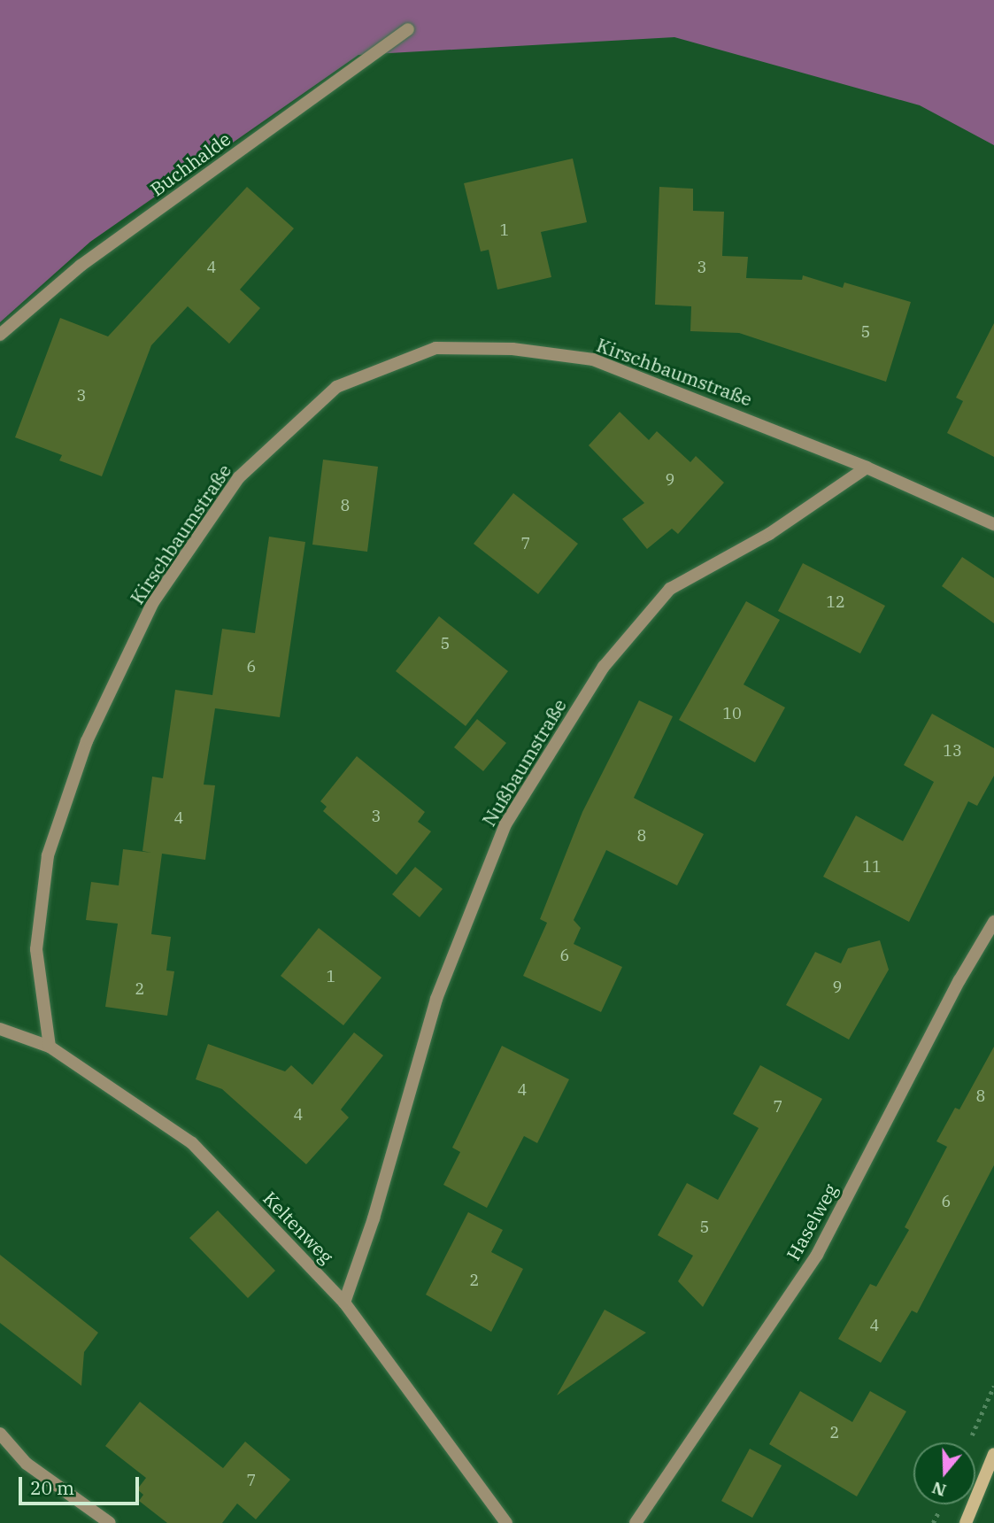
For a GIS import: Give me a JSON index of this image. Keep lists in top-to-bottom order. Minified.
{"streets":{"street":["Buchhalde","Kirschbaumstraße","Nußbaumstraße","Haselweg","Keltenweg"]},"crossings":[["Kirschbaumstraße","Nußbaumstraße"],["Kirschbaumstraße","Keltenweg"],["Nußbaumstraße","Keltenweg"]],"house_numbers":["1","4","3","5","3","9","8","7","12","5","6","10","13","3","4","8","11","6","1","9","2","4","8","7","4","6","5","2","4","2","7"],"scale_bar":"20 m","north":"bottom"}
